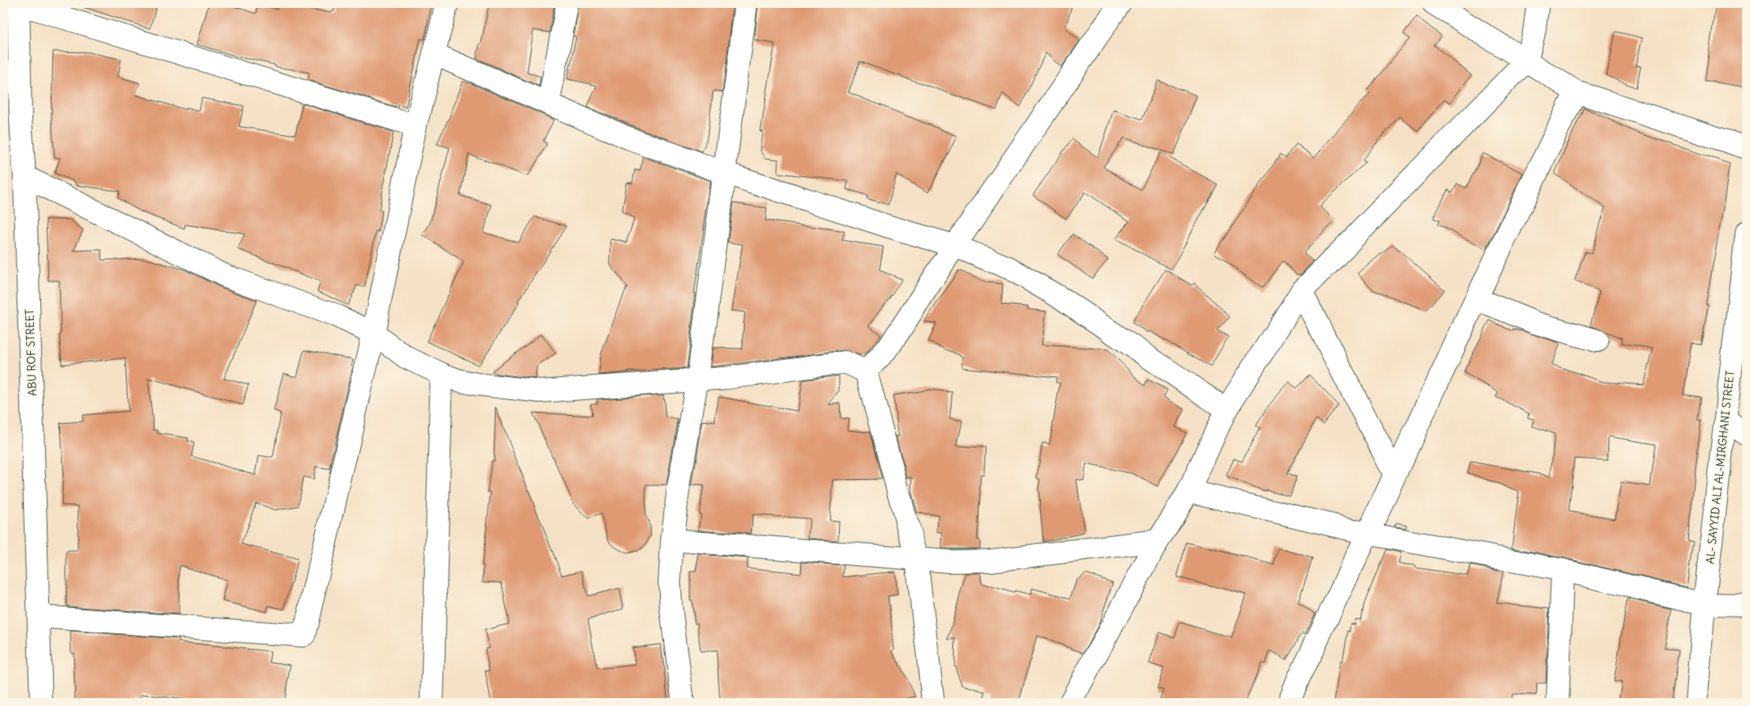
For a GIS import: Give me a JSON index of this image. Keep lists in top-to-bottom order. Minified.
{"streets":{"street":["ABU ROF STREET","AL- SAYYID ALI AL-MIRGHANI STREET"]}}
